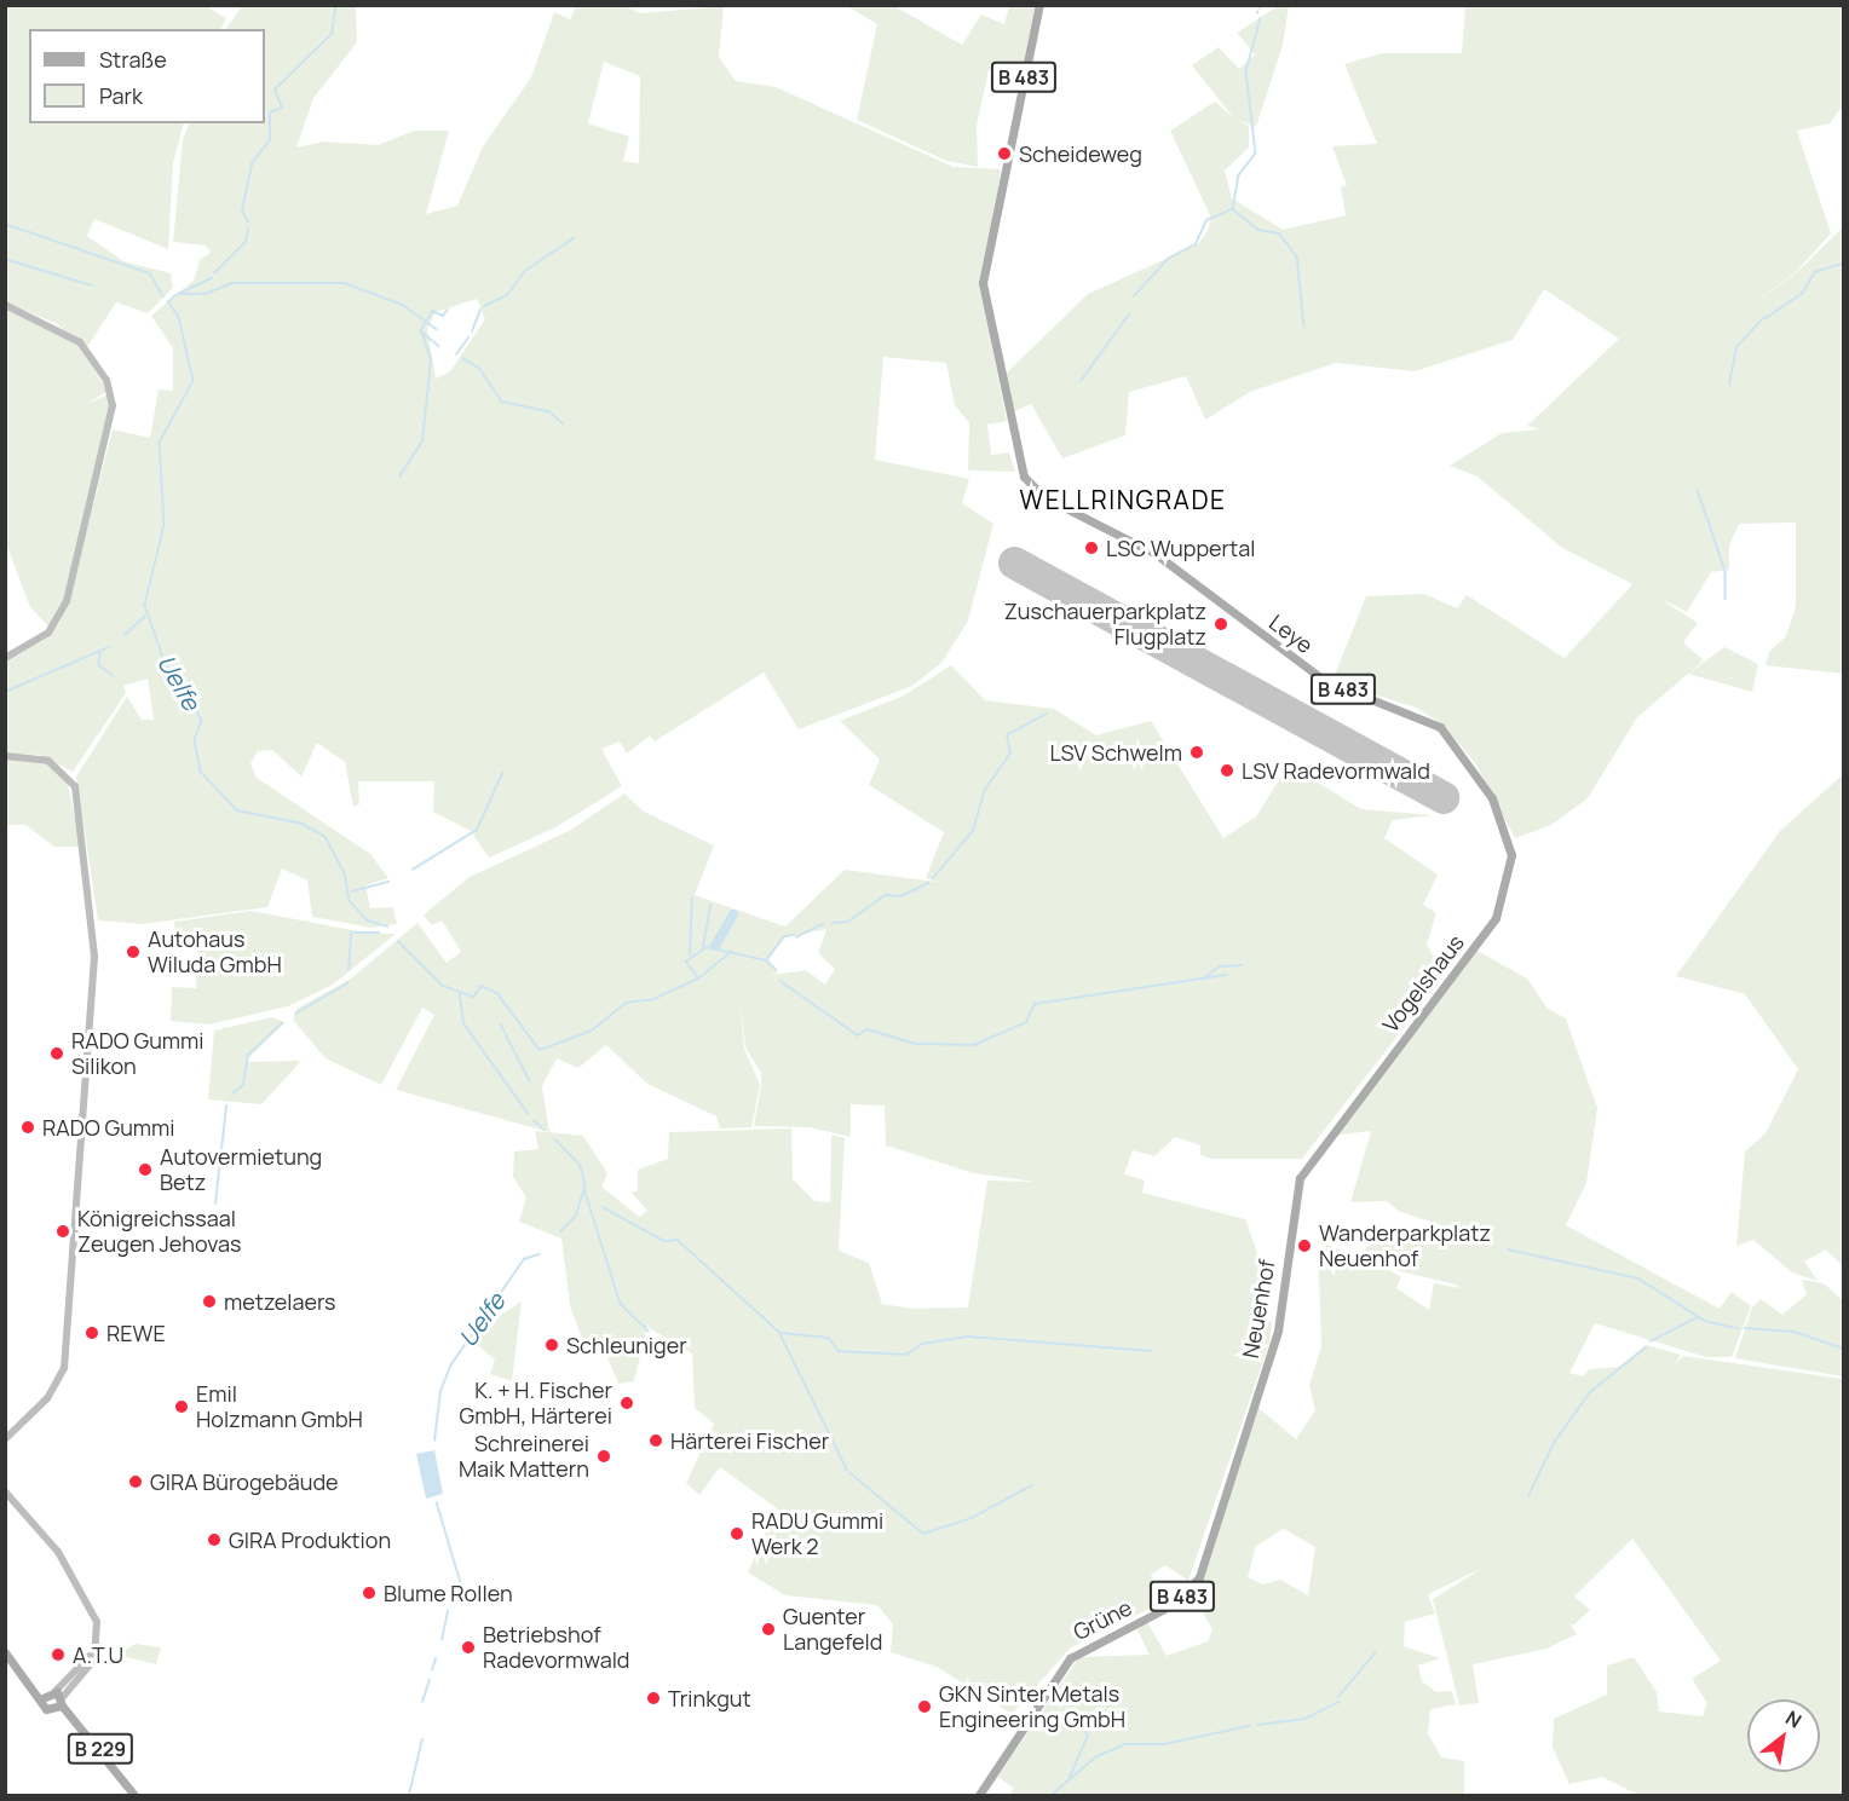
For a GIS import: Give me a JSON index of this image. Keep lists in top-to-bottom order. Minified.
{"streets":{"main road":["B 483","Leye","Vogelshaus","Neuenhof","Grüne","B 229"]},"crossings":[["Leye","Vogelshaus"],["Vogelshaus","Neuenhof"],["Neuenhof","Grüne"]],"districts":["WELLRINGRADE"],"water":["Uelfe"],"places":["Scheideweg","LSC Wuppertal","Zuschauerparkplatz Flugplatz","LSV Schwelm","LSV Radevormwald","Autohaus Wiluda GmbH","RADO Gummi Silikon","RADO Gummi","Autovermietung Betz","Königreichssaal Zeugen Jehovas","Wanderparkplatz Neuenhof","metzelaers","REWE","Schleuniger","K. + H. Fischer GmbH, Härterei","Emil Holzmann GmbH","Härterei Fischer","Schreinerei Maik Mattern","GIRA Bürogebäude","RADU Gummi Werk 2","GIRA Produktion","Blume Rollen","Guenter Langefeld","Betriebshof Radevormwald","A.T.U","Trinkgut","GKN Sinter Metals Engineering GmbH"],"legend":["Straße","Park"],"north":"top right"}
